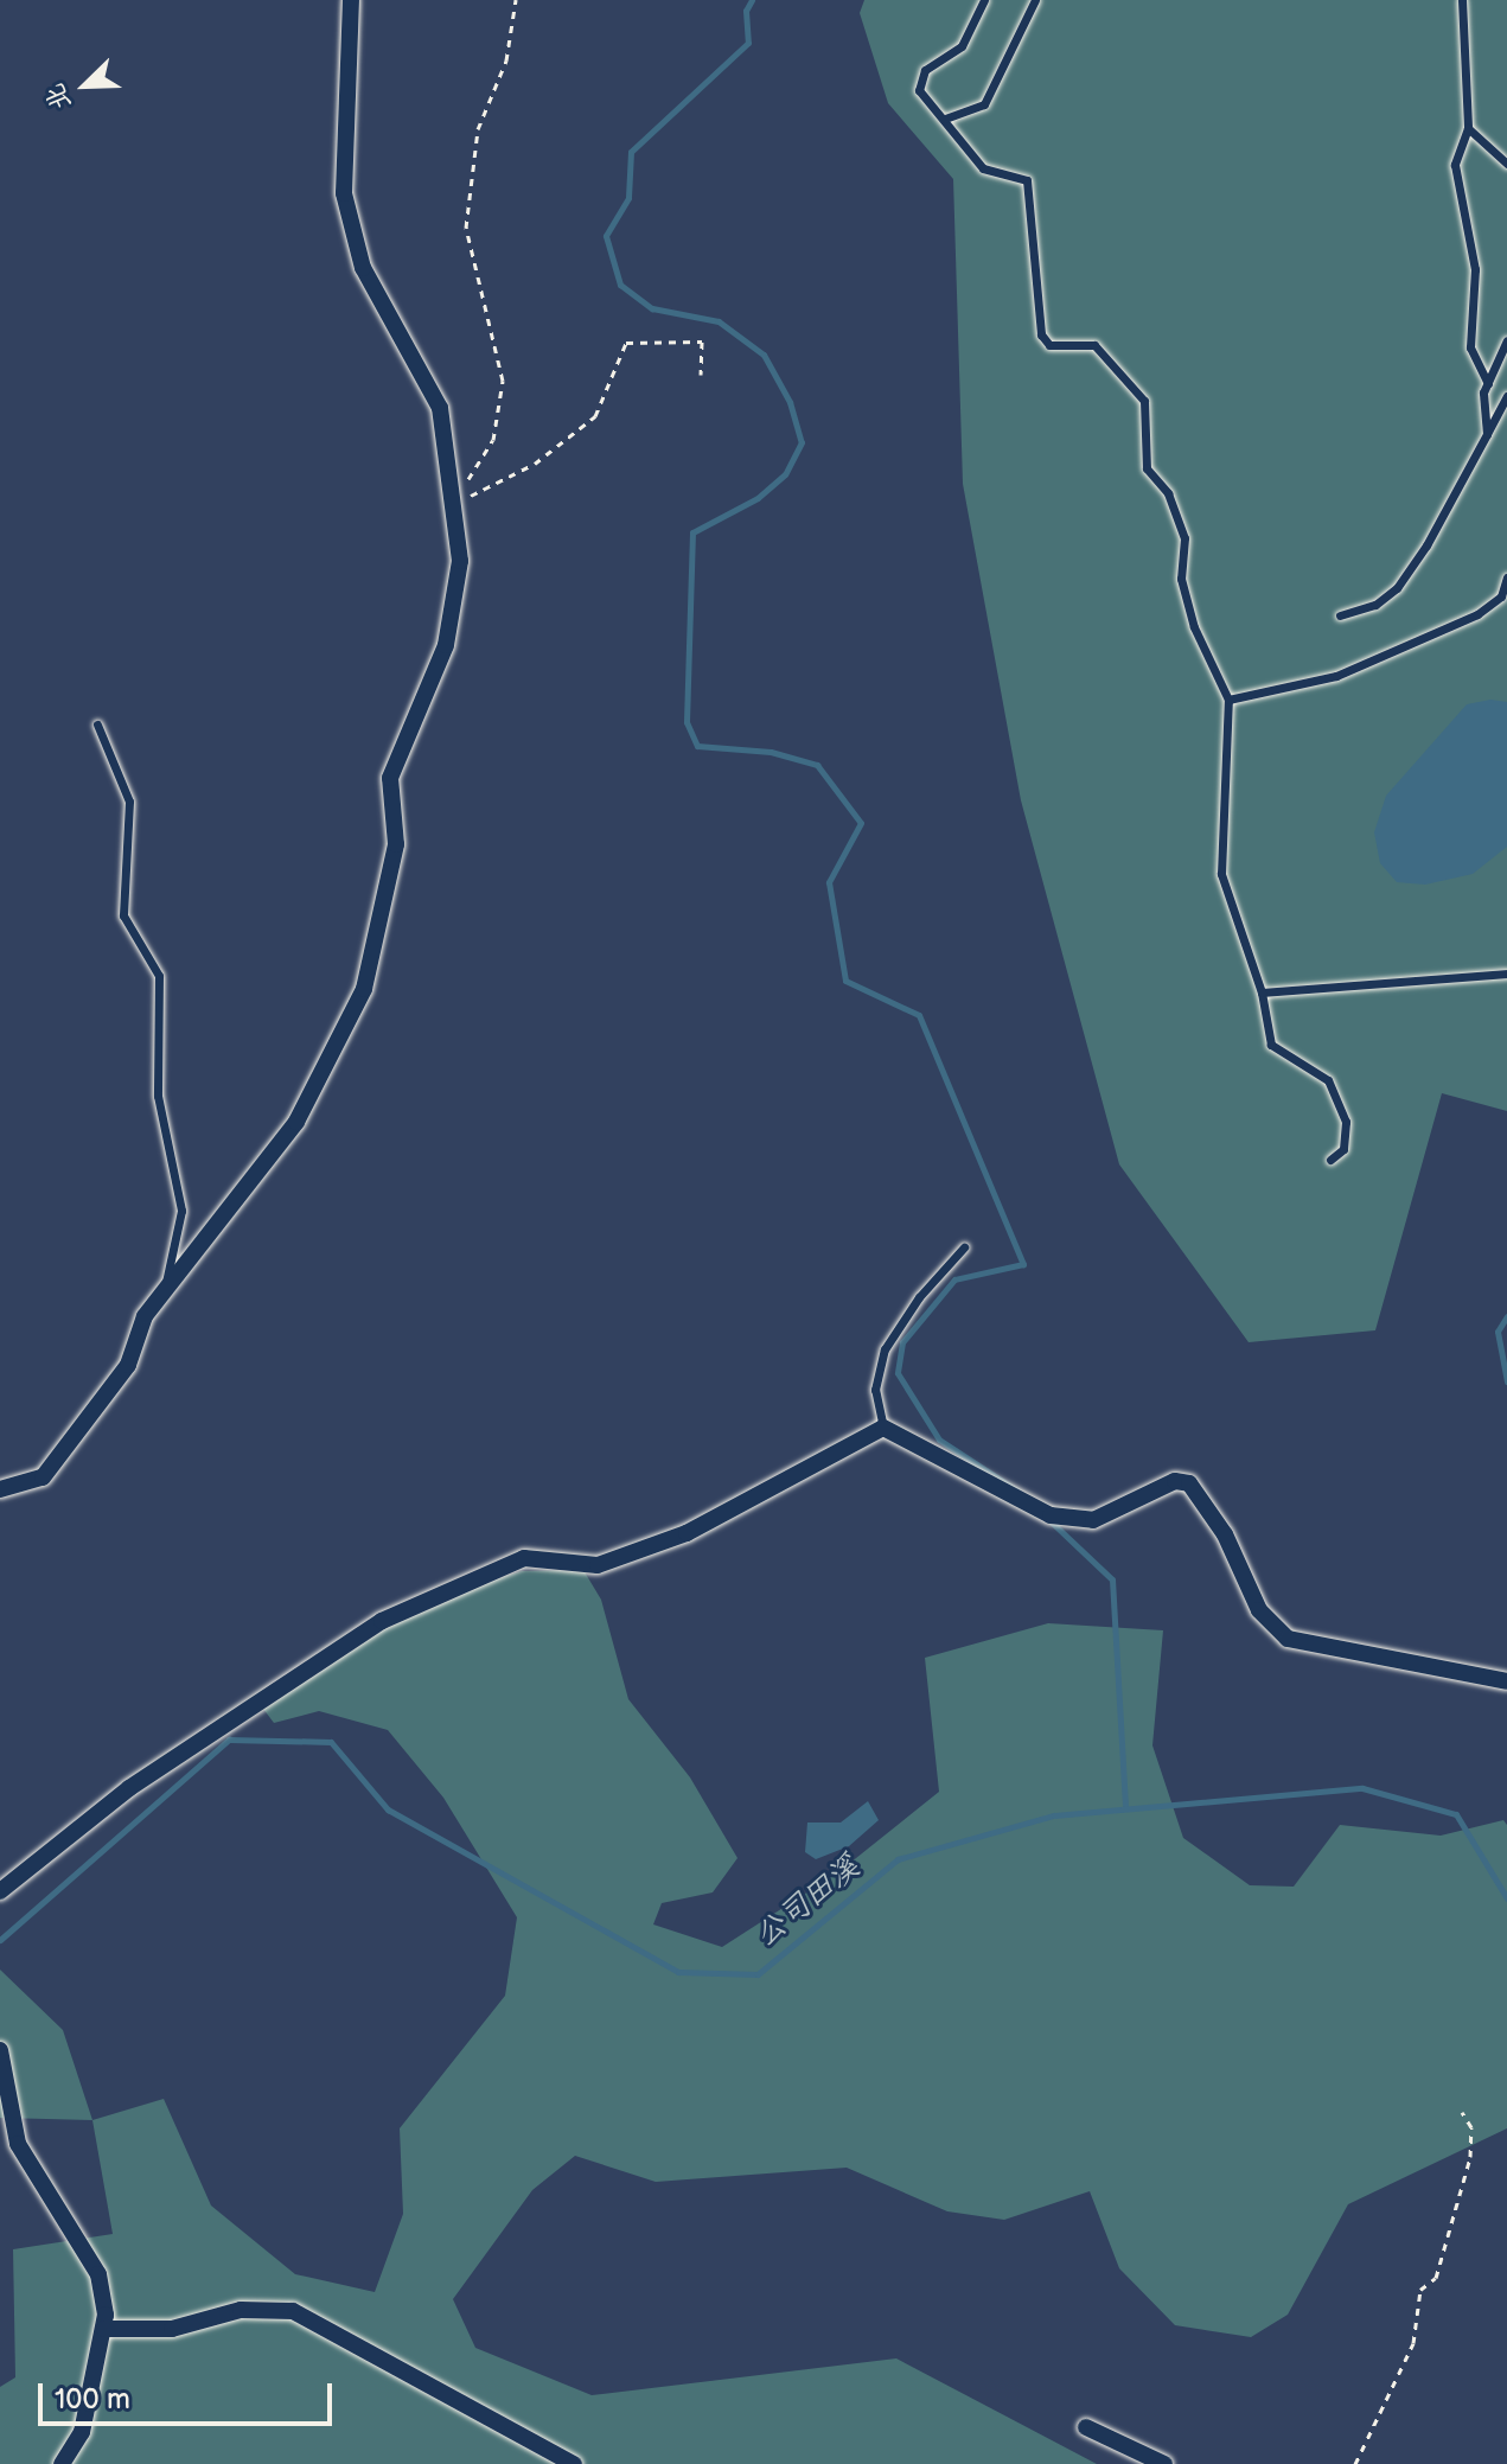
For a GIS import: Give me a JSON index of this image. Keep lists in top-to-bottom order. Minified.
{"water":["公司田溪"],"scale_bar":"100 m","north":"bottom left"}
